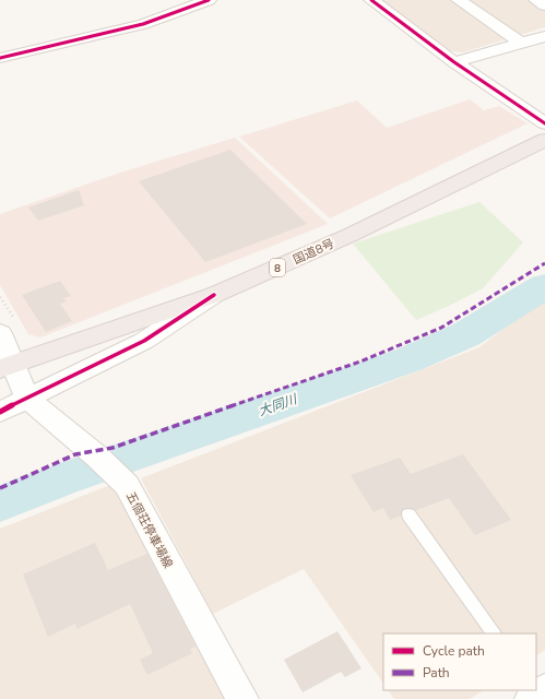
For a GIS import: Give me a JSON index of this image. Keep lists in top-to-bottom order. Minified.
{"streets":{"highway":["国道8号","8"],"main road":["五個荘停車場線"]},"crossings":[["国道8号","五個荘停車場線"]],"water":["大同川"],"legend":["Cycle path","Path"]}
